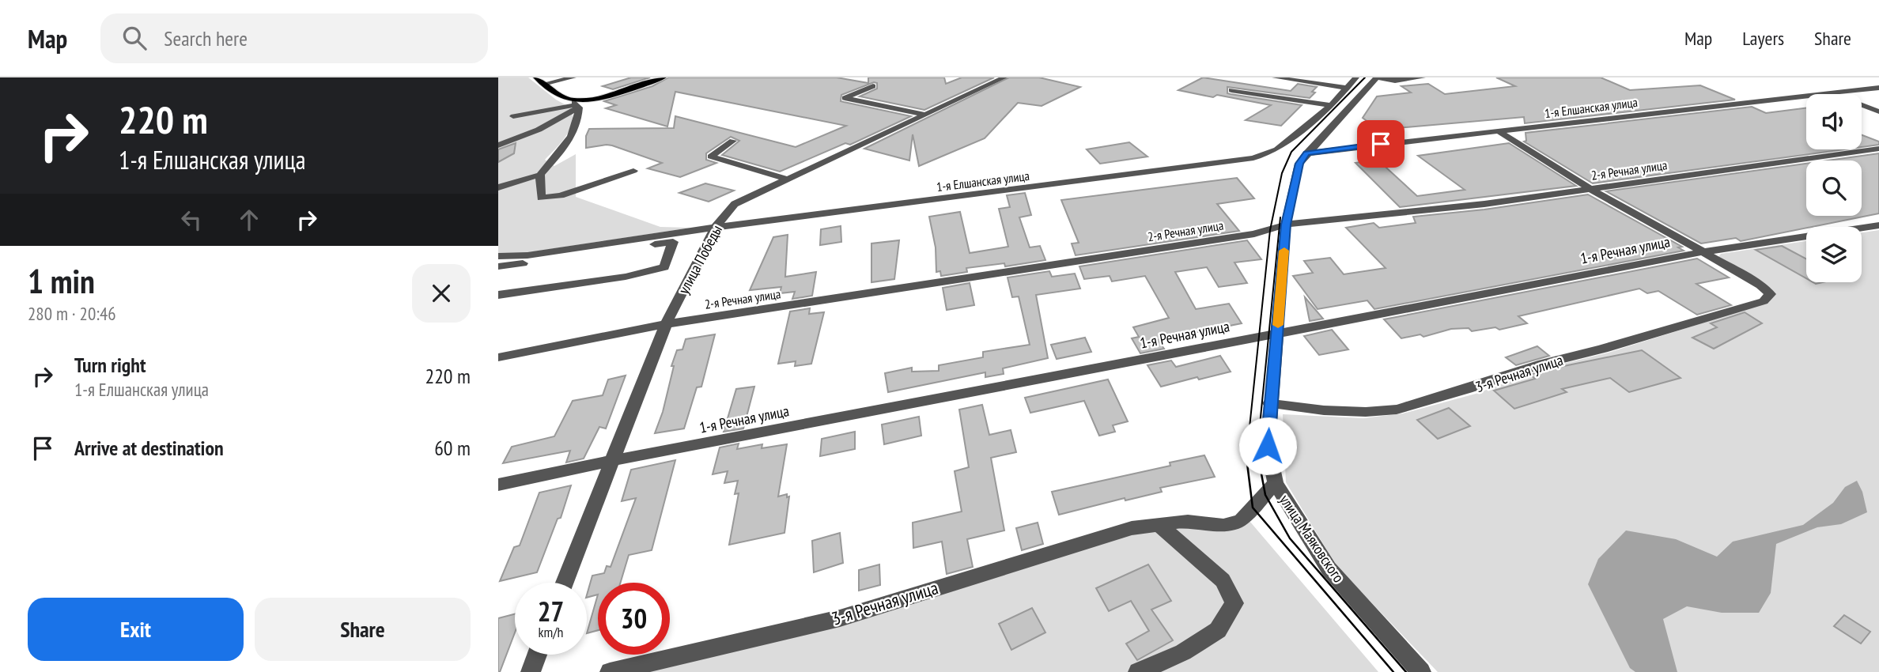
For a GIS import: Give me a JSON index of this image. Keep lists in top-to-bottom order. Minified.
{"streets":{"street":["1-я Елшанская улица","2-я Речная улица","1-я Речная улица","улица Победы","3-я Речная улица","улица Маяковского"]},"crossings":[["1-я Елшанская улица","улица Победы"],["1-я Елшанская улица","улица Маяковского"],["2-я Речная улица","улица Победы"],["2-я Речная улица","улица Маяковского"],["1-я Речная улица","улица Победы"],["1-я Речная улица","3-я Речная улица"],["1-я Речная улица","улица Маяковского"],["3-я Речная улица","улица Маяковского"]],"page":{"header":"Map","search":"Search here","nav":["Map","Layers","Share"],"turn":["220 m","1-я Елшанская улица"],"heading":["1 min","280 m · 20:46"],"list":[{"name":"Turn right","note":"1-я Елшанская улица","value":"220 m"},{"name":"Arrive at destination","value":"60 m"}],"speed":"27 km/h","limit":"30","buttons":["Exit","Share"]}}
